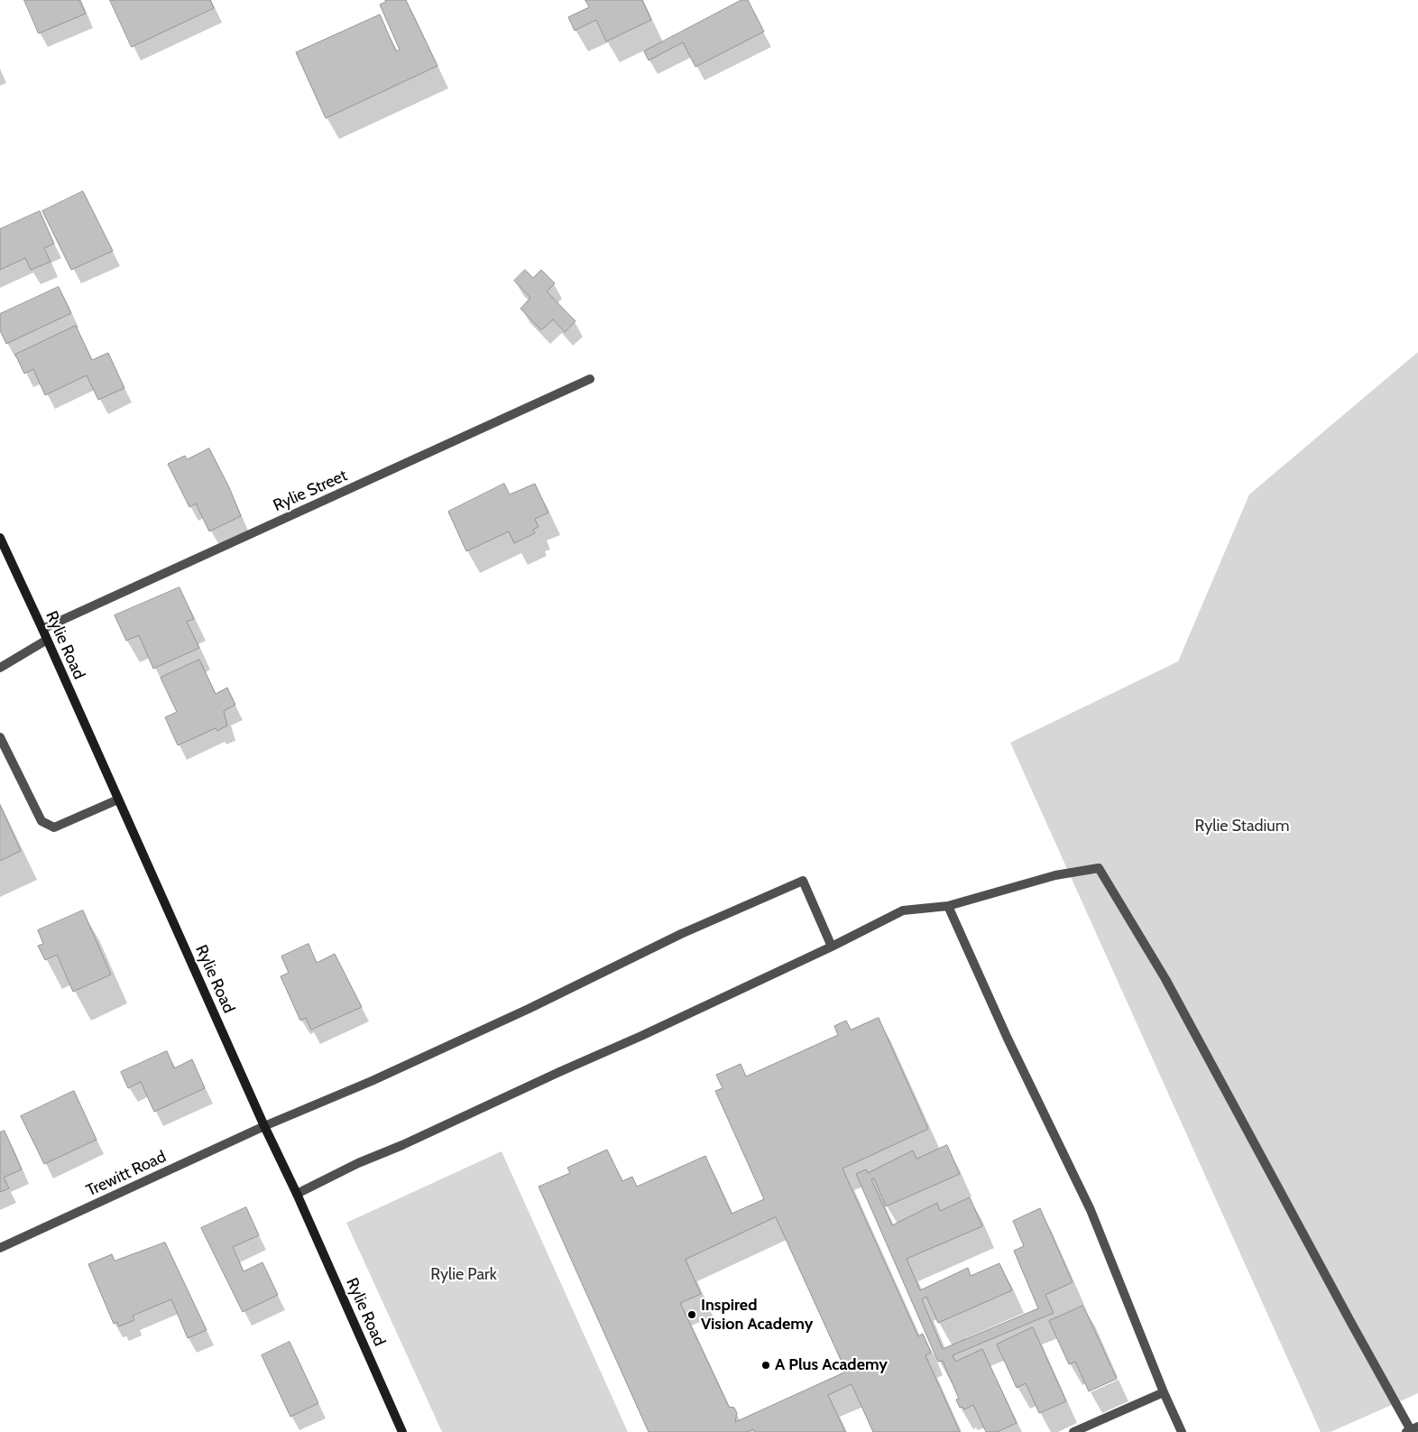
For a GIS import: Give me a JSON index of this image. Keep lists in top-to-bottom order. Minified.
{"streets":{"street":["Rylie Street","Rylie Road","Trewitt Road"]},"crossings":[["Rylie Street","Rylie Road"],["Rylie Road","Trewitt Road"]],"parks":["Rylie Stadium","Rylie Park"],"places":["Inspired Vision Academy","A Plus Academy"]}
